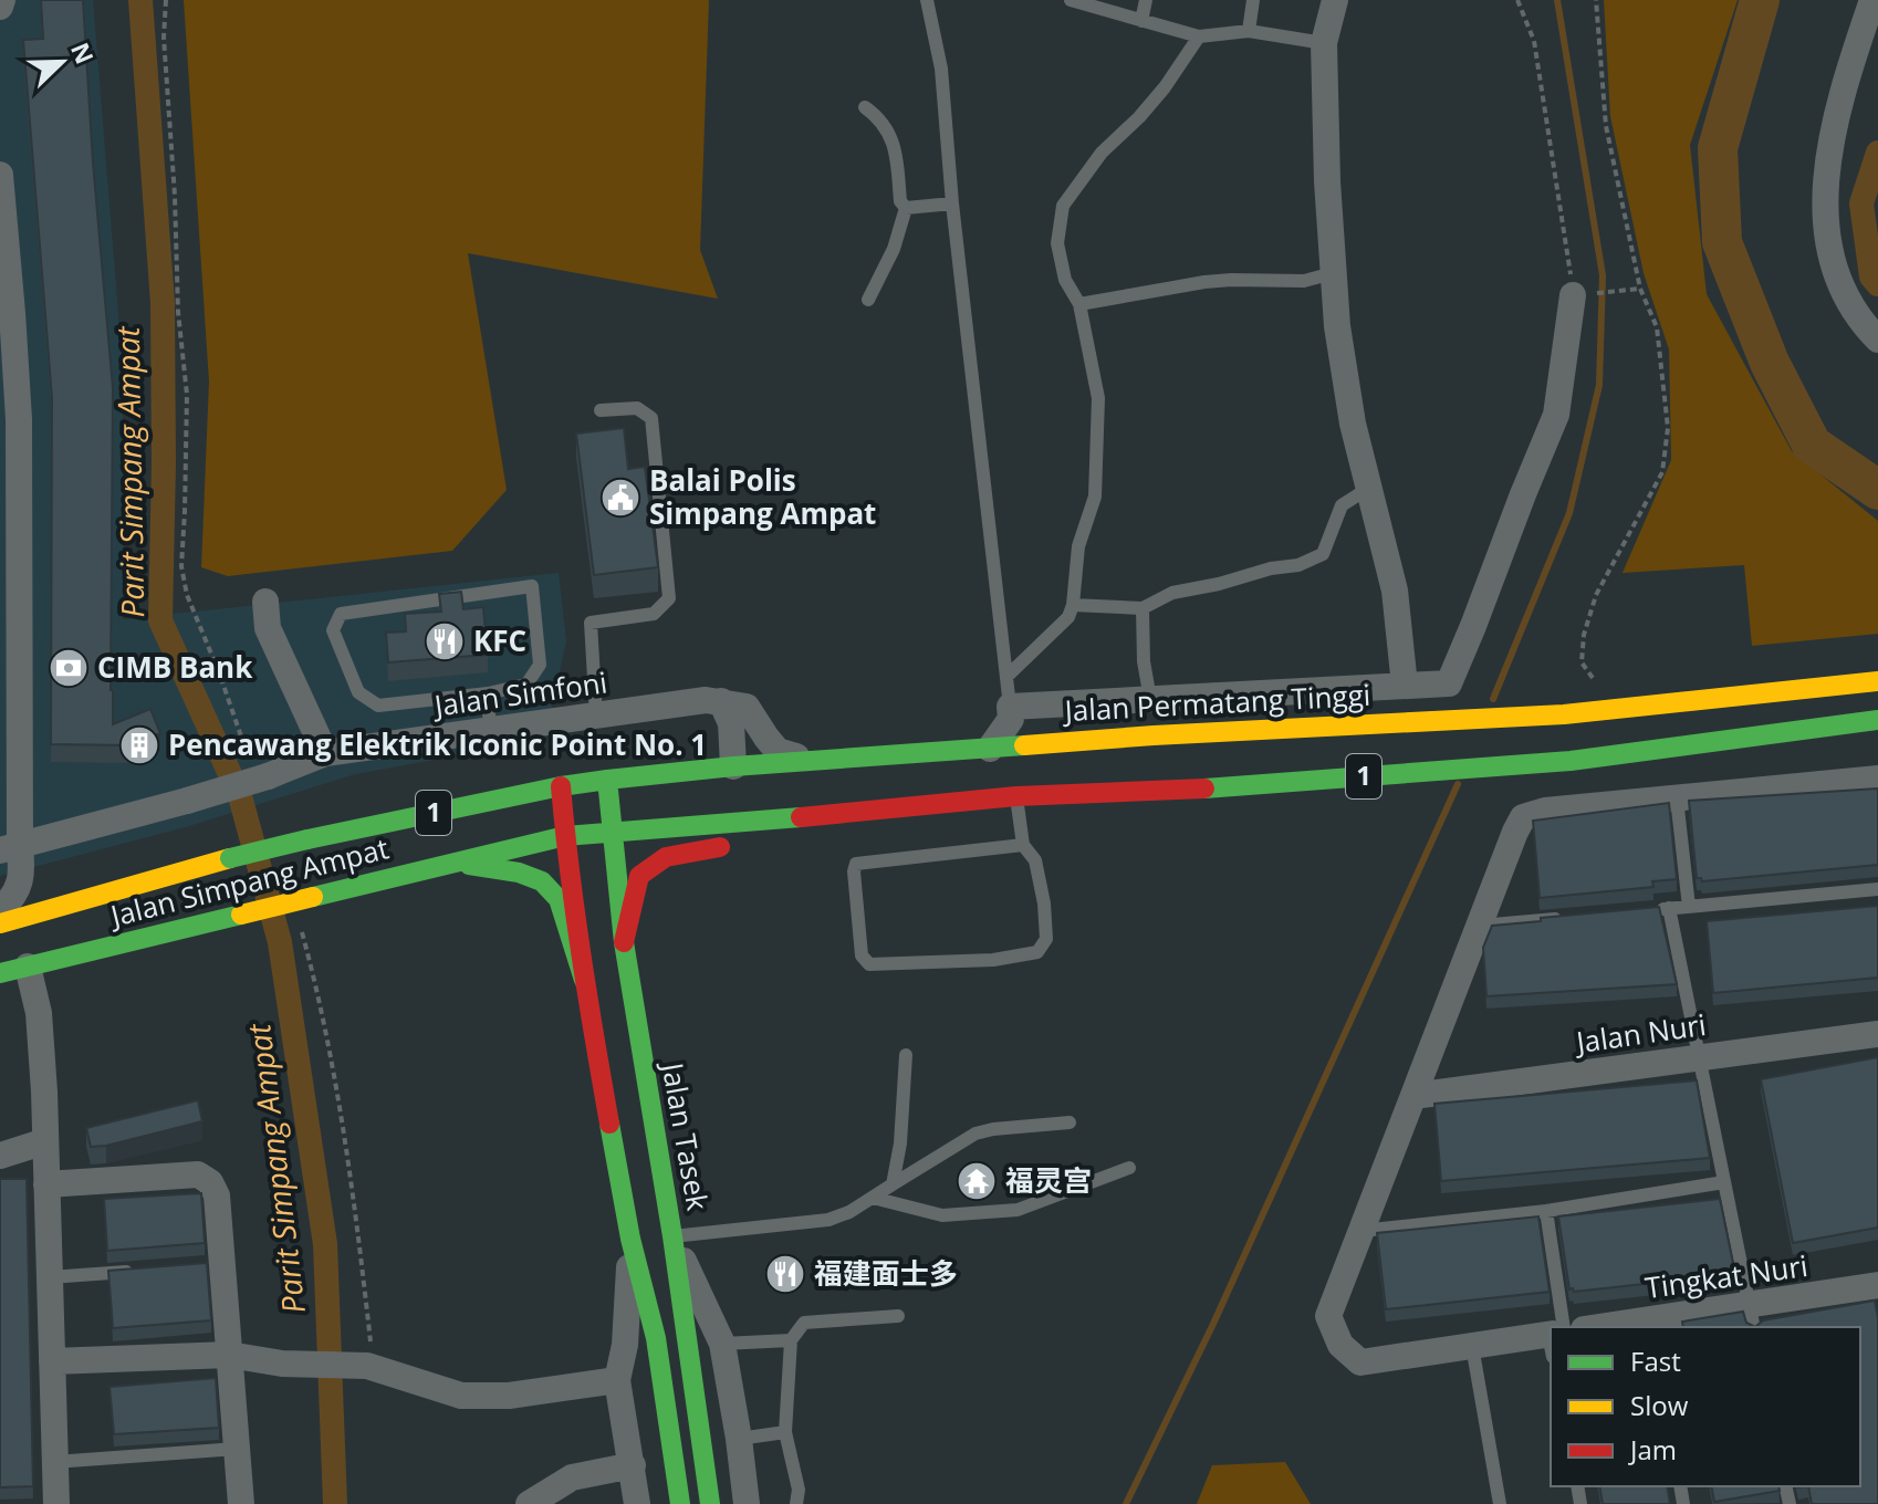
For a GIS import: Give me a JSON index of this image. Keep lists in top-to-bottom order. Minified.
{"streets":{"main road":["Jalan Permatang Tinggi","1","Jalan Simpang Ampat","Jalan Tasek"],"street":["Jalan Simfoni","Jalan Nuri","Tingkat Nuri"]},"crossings":[["Jalan Permatang Tinggi","Jalan Simpang Ampat"],["Jalan Permatang Tinggi","Jalan Tasek"],["1","Jalan Simpang Ampat"],["1","Jalan Tasek"]],"water":["Parit Simpang Ampat"],"places":{"public building":["Balai Polis Simpang Ampat"],"restaurant":["KFC","福建面士多"],"bank":["CIMB Bank"],"building":["Pencawang Elektrik Iconic Point No. 1"],"temple":["福灵宫"]},"legend":["Fast","Slow","Jam"],"north":"top right"}
